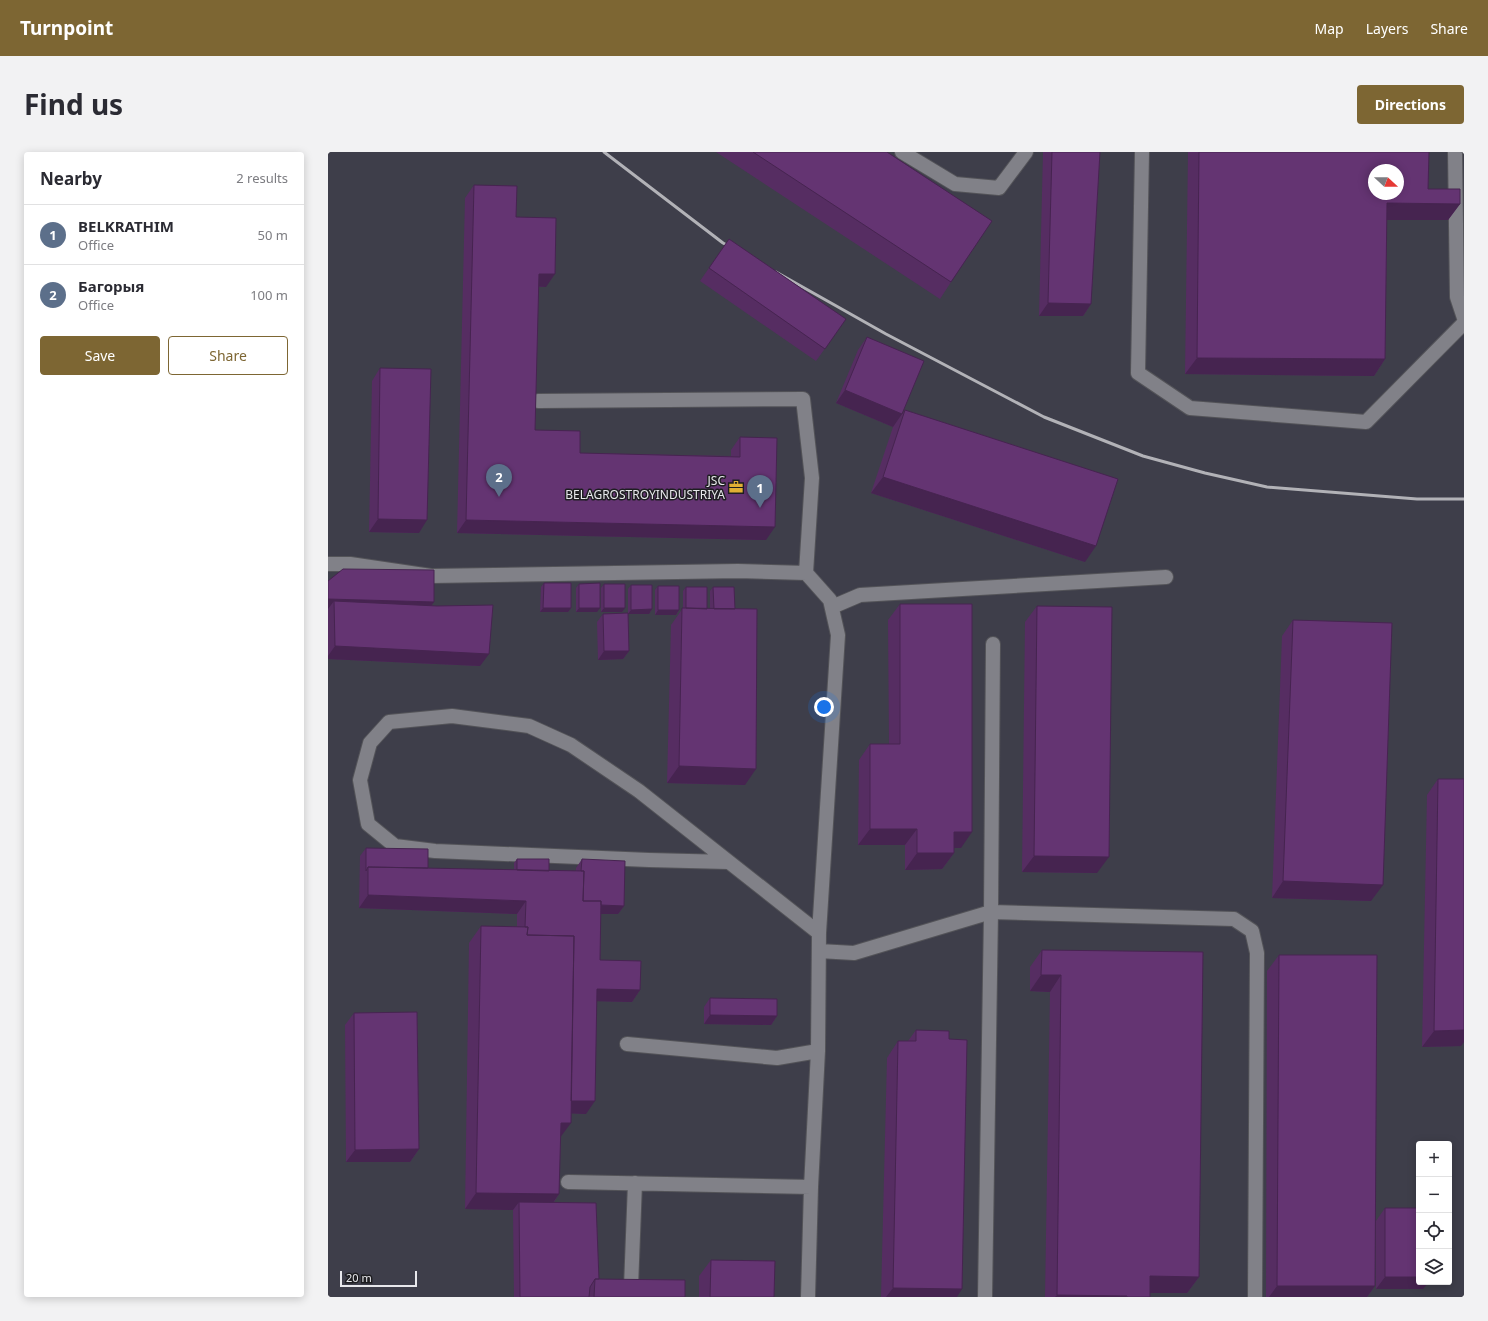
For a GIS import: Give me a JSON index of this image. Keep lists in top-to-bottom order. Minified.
{"places":{"office":["JSC BELAGROSTROYINDUSTRIYA"]},"scale_bar":"20 m","north":"right","page":{"header":"Turnpoint","nav":["Map","Layers","Share"],"title":"Find us","buttons":["Directions",["Save","Share"]],"heading":["Nearby","2 results"],"list":[{"mark":"1","name":"BELKRATHIM","note":"Office","value":"50 m"},{"mark":"2","name":"Багорыя","note":"Office","value":"100 m"}],"pins":["2","1"],"map_buttons":["+","−"],"scale":"20 m"}}
